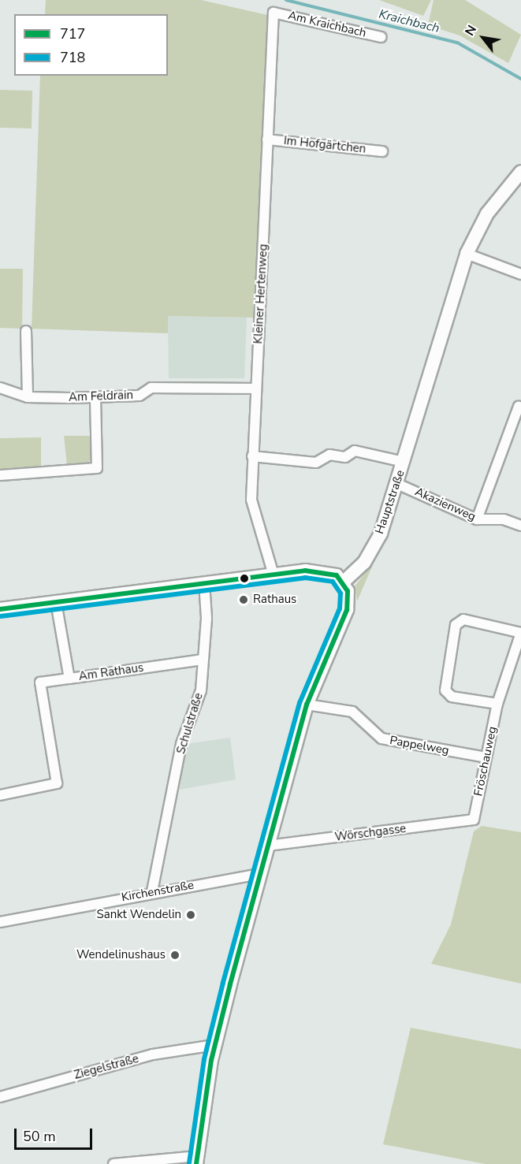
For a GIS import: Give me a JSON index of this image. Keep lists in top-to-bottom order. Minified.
{"streets":{"street":["Am Kraichbach","Im Hofgärtchen","Kleiner Hertenweg","Am Feldrain","Hauptstraße","Akazienweg","Am Rathaus","Schulstraße","Pappelweg","Fröschauweg","Wörschgasse","Kirchenstraße","Ziegelstraße"]},"crossings":[["Am Kraichbach","Kleiner Hertenweg"],["Im Hofgärtchen","Kleiner Hertenweg"],["Kleiner Hertenweg","Am Feldrain"],["Hauptstraße","Akazienweg"],["Am Rathaus","Schulstraße"],["Schulstraße","Kirchenstraße"],["Pappelweg","Fröschauweg"],["Fröschauweg","Wörschgasse"]],"water":["Kraichbach"],"places":["Rathaus","Sankt Wendelin","Wendelinushaus"],"lines":["transit line 717","transit line 718"],"legend":["717","718"],"scale_bar":"50 m","north":"top left"}
